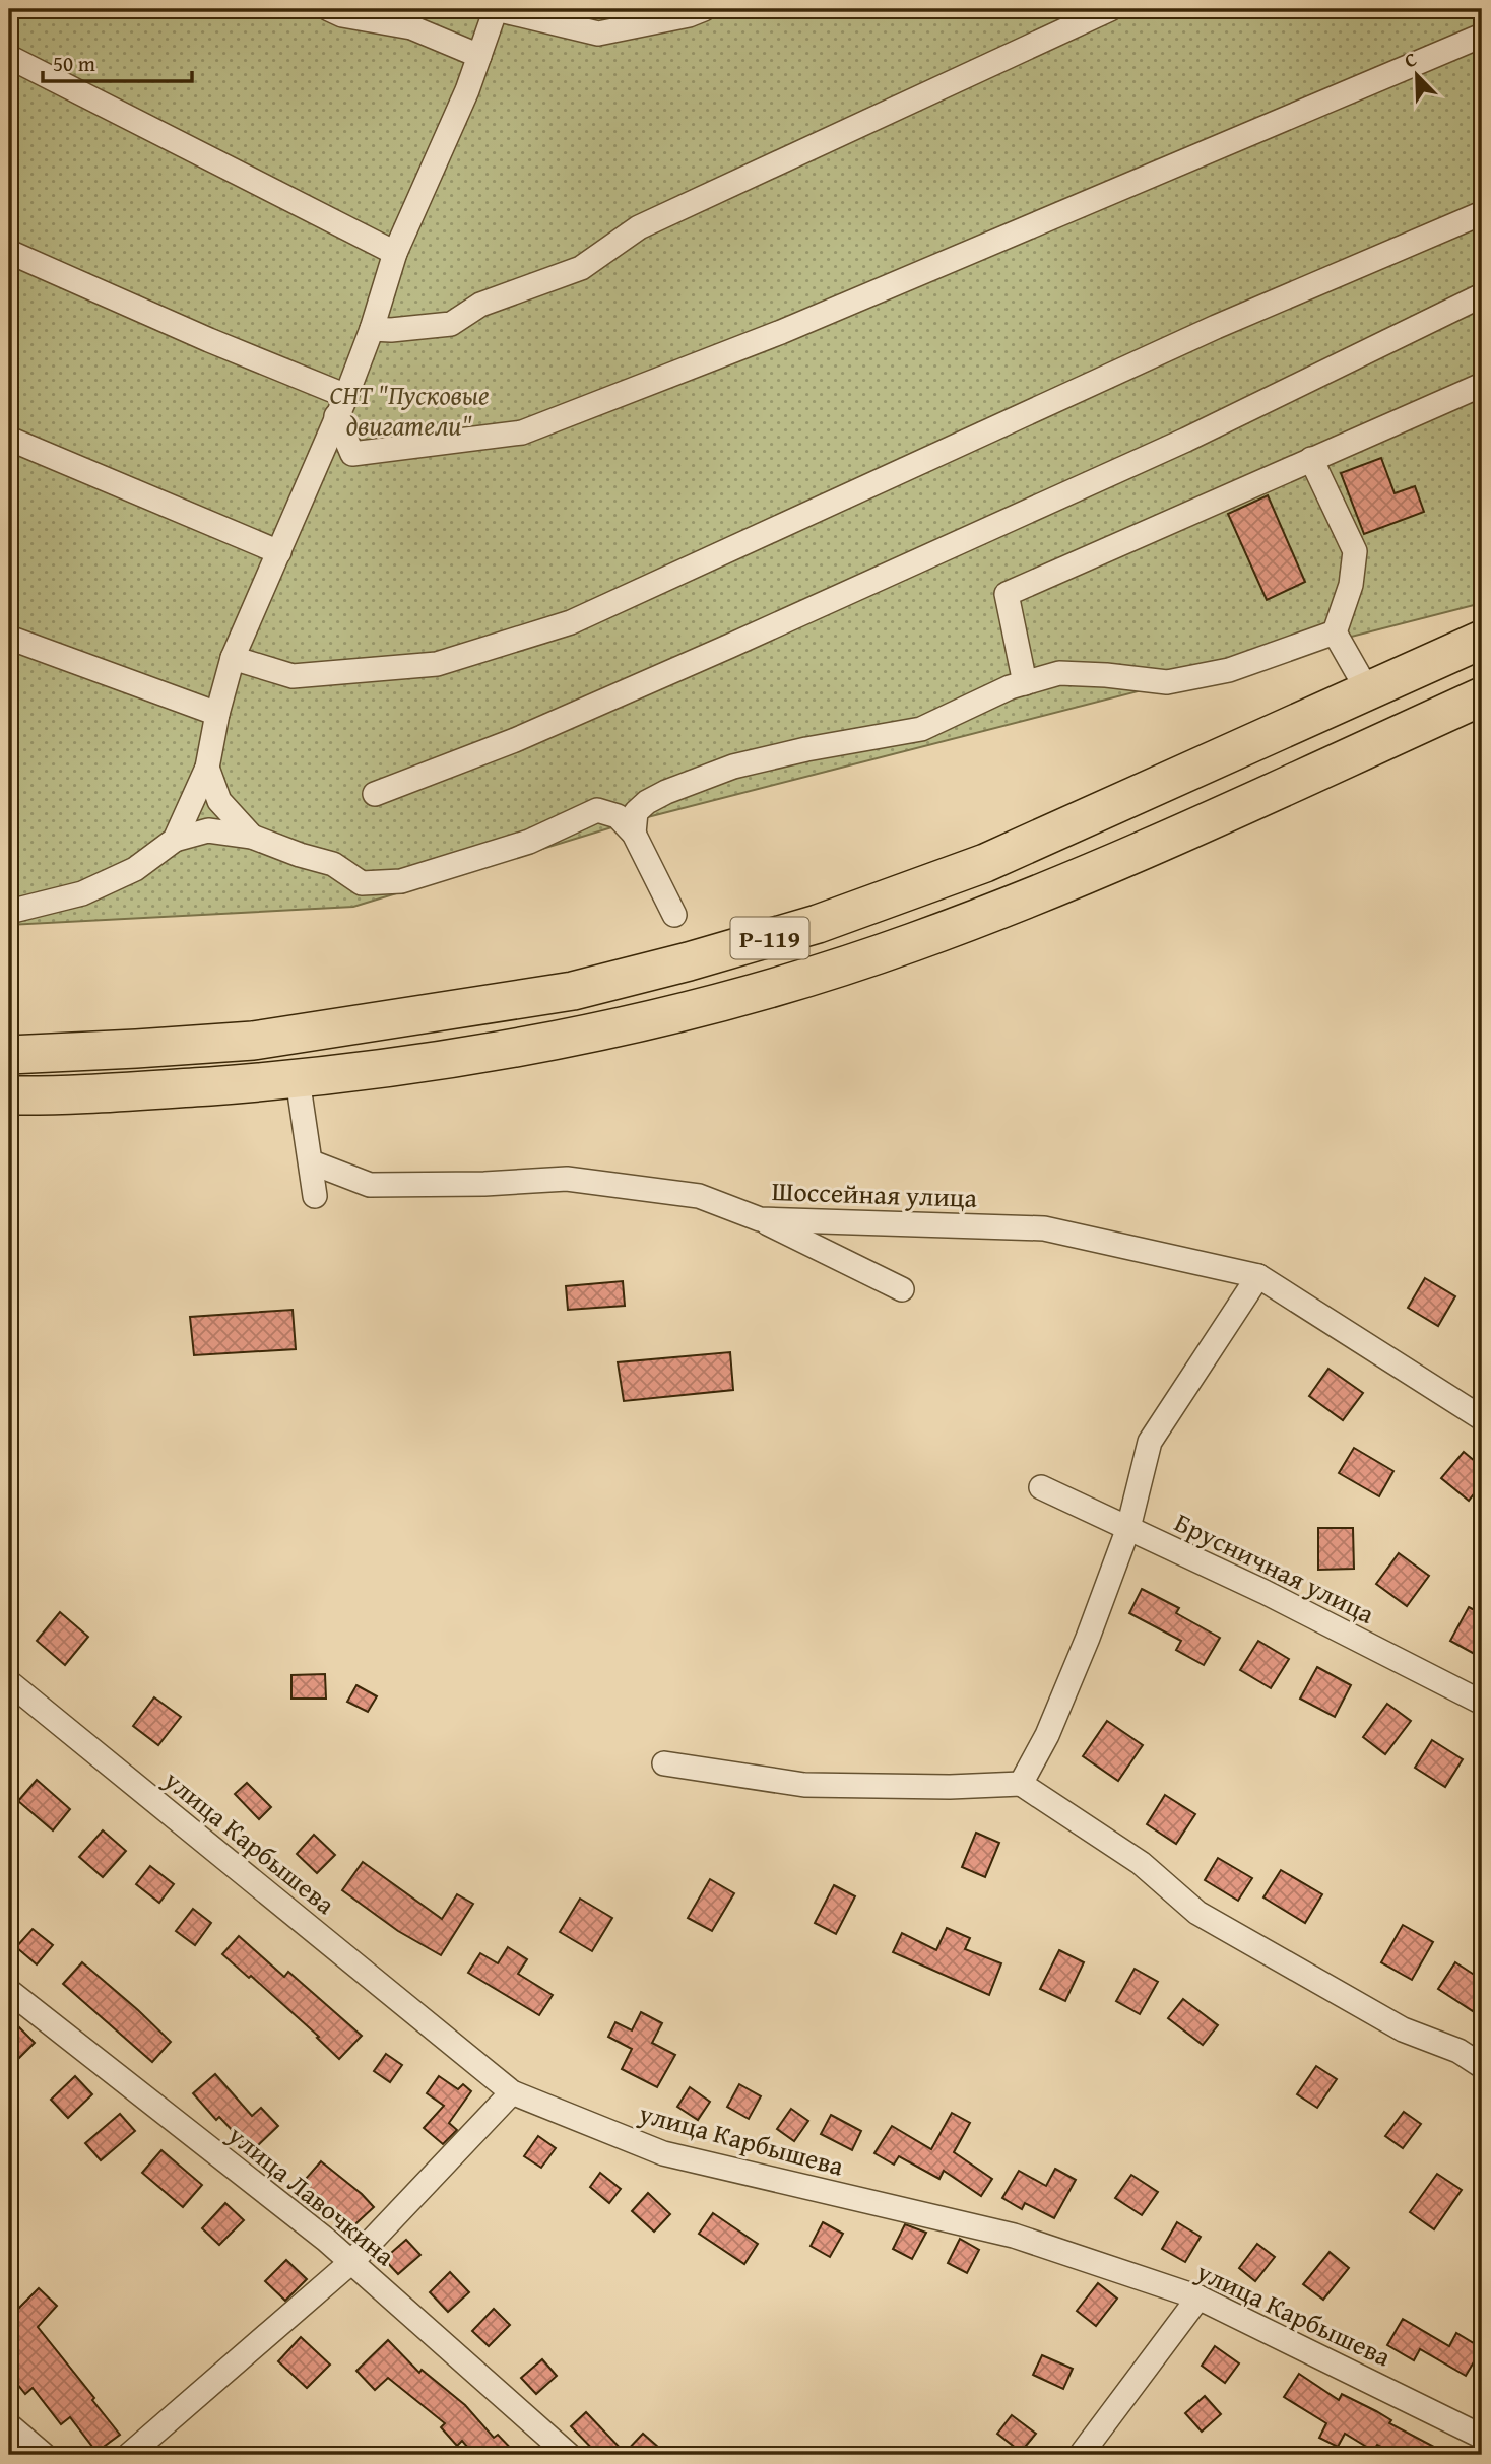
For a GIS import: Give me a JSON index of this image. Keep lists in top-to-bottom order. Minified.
{"streets":{"highway":["Р-119"],"street":["Шоссейная улица","Брусничная улица","улица Карбышева","улица Лавочкина"]},"parks":["СНТ \"Пусковые двигатели\""],"scale_bar":"50 m","north":"top left"}
